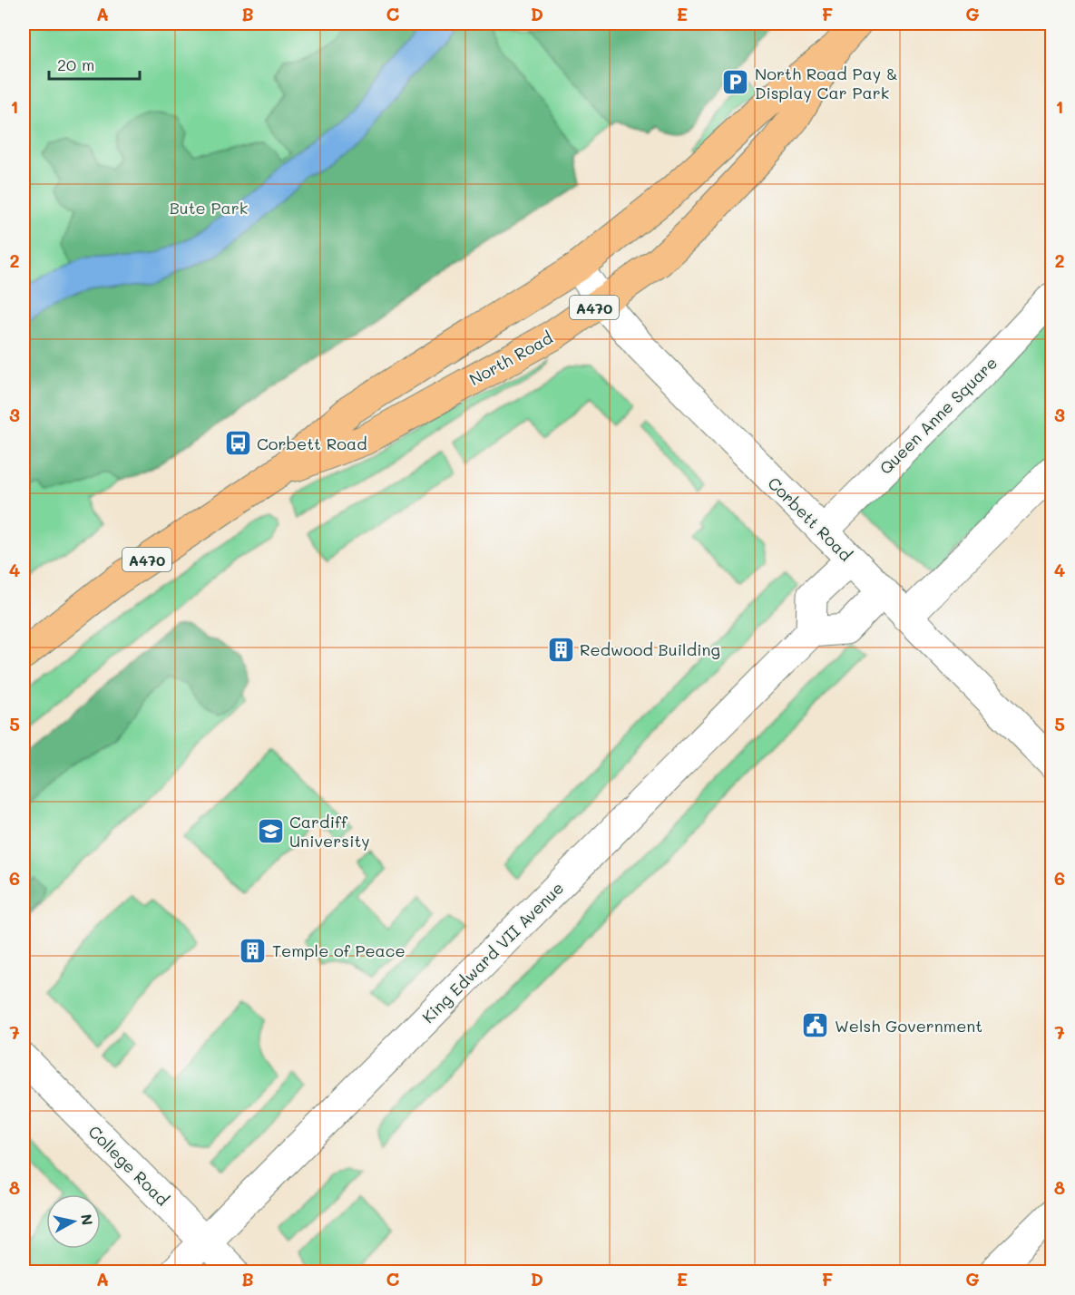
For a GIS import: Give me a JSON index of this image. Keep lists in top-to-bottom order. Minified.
{"streets":{"main road":["A470","North Road"],"street":["Queen Anne Square","Corbett Road","King Edward VII Avenue","College Road"]},"crossings":[["North Road","Corbett Road"],["Queen Anne Square","Corbett Road"],["King Edward VII Avenue","College Road"]],"parks":["Bute Park"],"places":{"parking":["North Road Pay & Display Car Park"],"bus stop":["Corbett Road"],"building":["Redwood Building","Temple of Peace"],"school or university":["Cardiff University"],"public building":["Welsh Government"]},"scale_bar":"20 m","north":"right","grid":{"columns":["A","B","C","D","E","F","G"],"rows":["1","2","3","4","5","6","7","8"]}}
